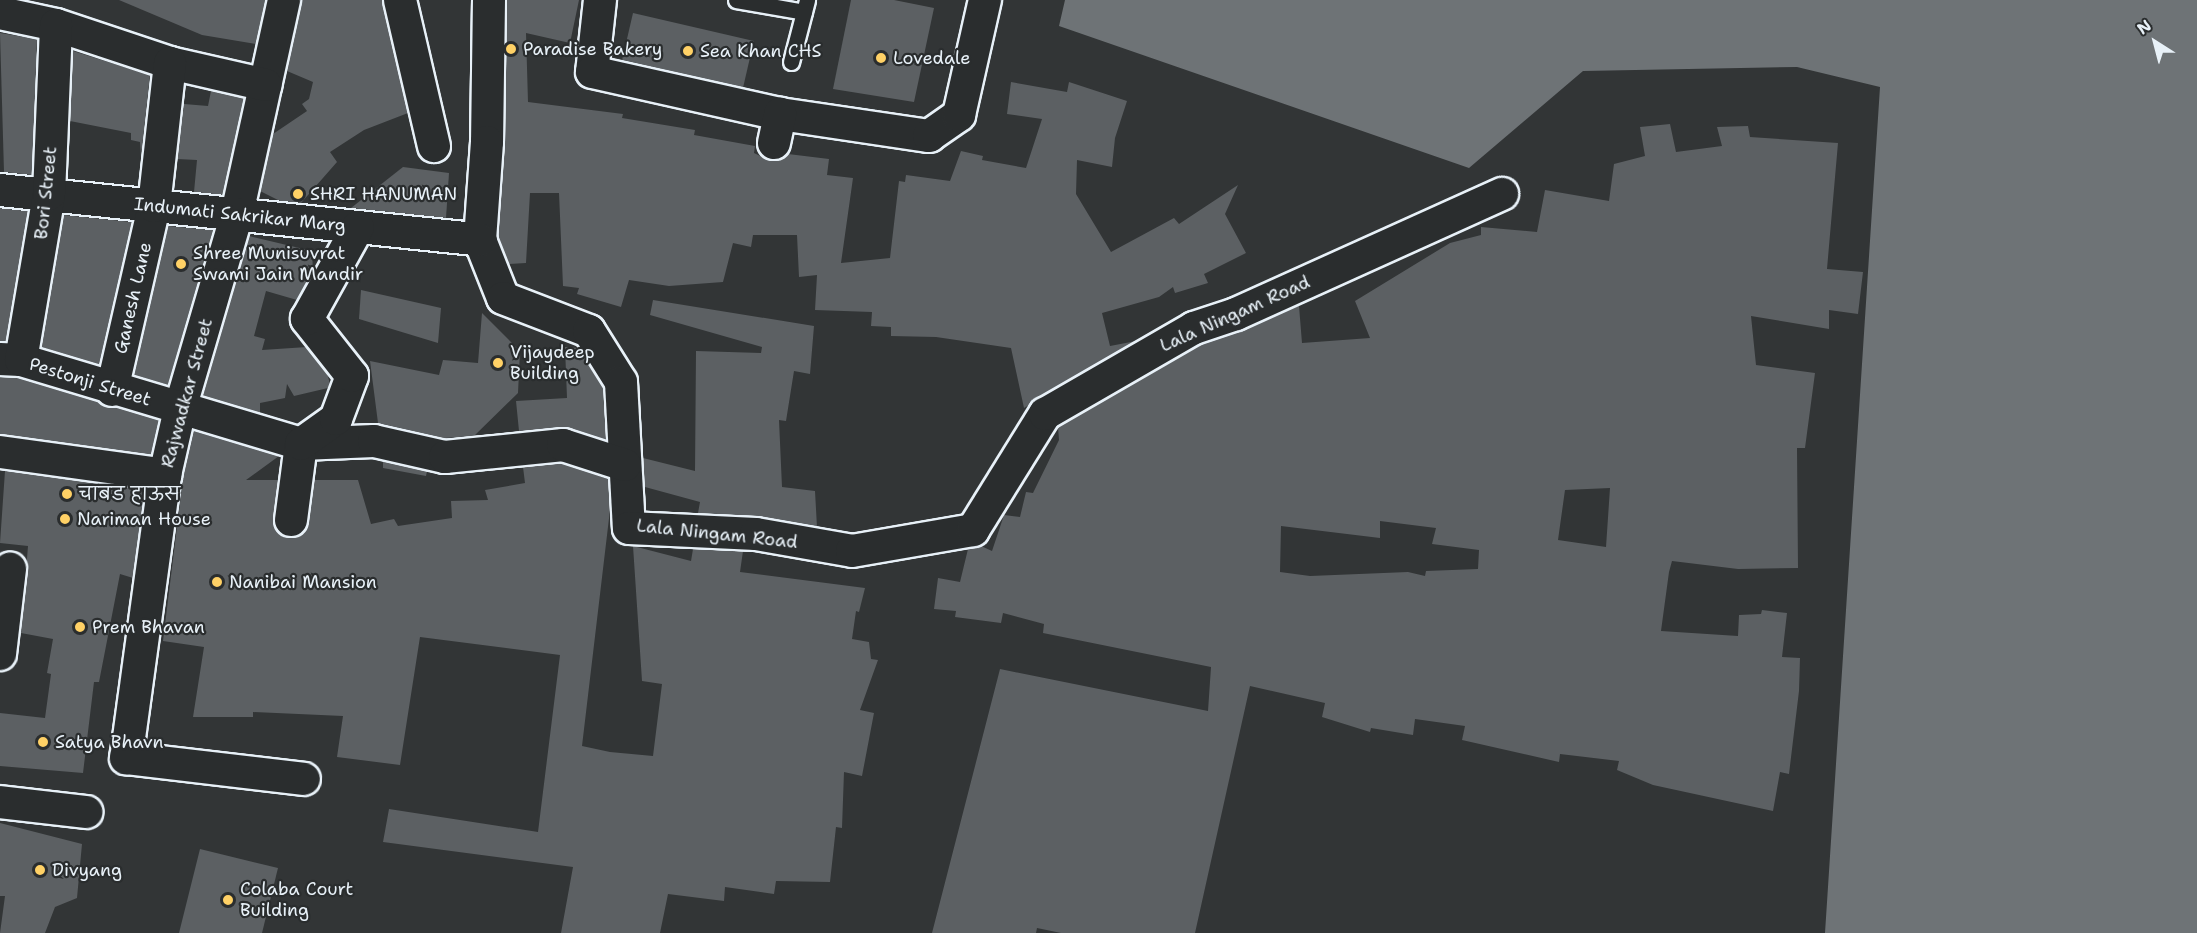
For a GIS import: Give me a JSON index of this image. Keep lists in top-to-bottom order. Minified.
{"streets":{"street":["Bori Street","Indumati Sakrikar Marg","Ganesh Lane","Lala Ningam Road","Pestonji Street","Rajwadkar Street"]},"crossings":[["Bori Street","Indumati Sakrikar Marg"],["Bori Street","Pestonji Street"],["Indumati Sakrikar Marg","Ganesh Lane"],["Indumati Sakrikar Marg","Lala Ningam Road"],["Indumati Sakrikar Marg","Rajwadkar Street"],["Ganesh Lane","Pestonji Street"],["Lala Ningam Road","Pestonji Street"],["Pestonji Street","Rajwadkar Street"]],"places":["Paradise Bakery","Sea Khan CHS","Lovedale","SHRI HANUMAN","Shree Munisuvrat Swami Jain Mandir","Vijaydeep Building","चाबड हाऊस","Nariman House","Nanibai Mansion","Prem Bhavan","Satya Bhavn","Divyang","Colaba Court Building"],"north":"top left"}
